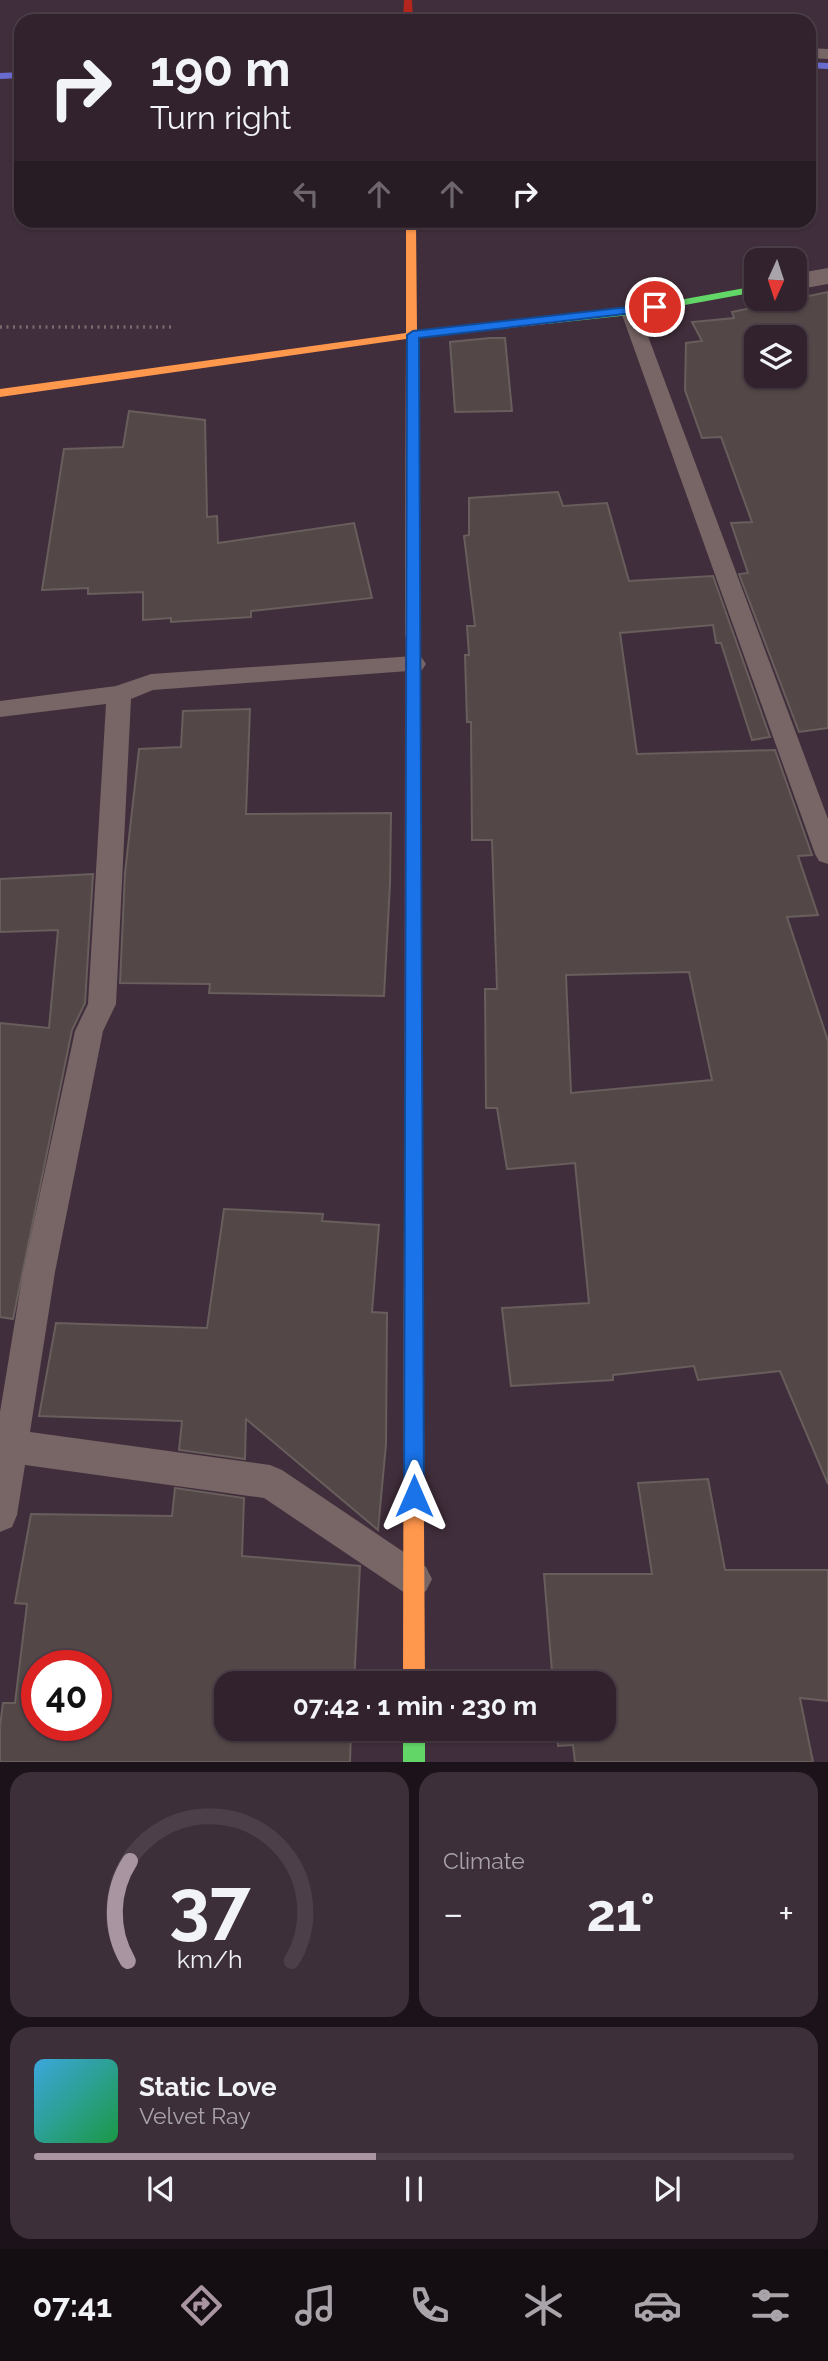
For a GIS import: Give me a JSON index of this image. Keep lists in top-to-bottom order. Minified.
{"north":"bottom","page":{"turn":["190 m","Turn right"],"limit":"40","trip":"07:42 · 1 min · 230 m","tile":"Climate","heat":["−","21°","+"],"song":["Static Love","Velvet Ray"],"tabs":"07:41","gauge":["37","km/h"]}}
